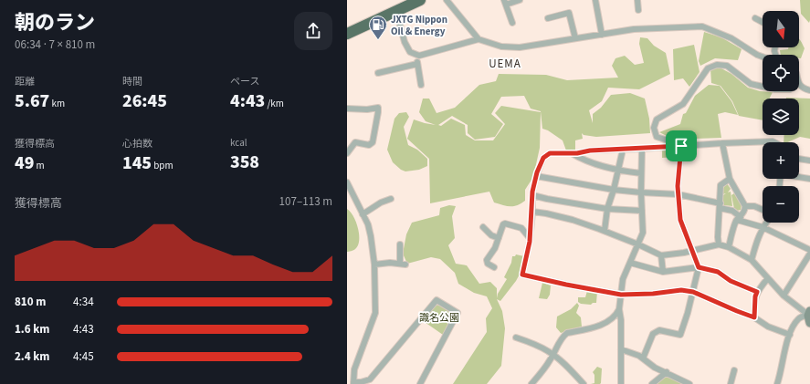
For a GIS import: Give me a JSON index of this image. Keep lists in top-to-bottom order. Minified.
{"districts":["UEMA"],"parks":["識名公園"],"places":{"fuel station":["JXTG Nippon Oil & Energy"]},"north":"bottom","page":{"heading":["朝のラン","06:34 · 7 × 810 m"],"map_buttons":["+","−"],"stats":[["距離","5.67 km"],["時間","26:45"],["ペース","4:43 /km"],["獲得標高","49 m"],["心拍数","145 bpm"],["kcal","358"]],"chart":["獲得標高","107–113 m"],"list":[{"name":"810 m","note":"4:34"},{"name":"1.6 km","note":"4:43"},{"name":"2.4 km","note":"4:45"}]}}
